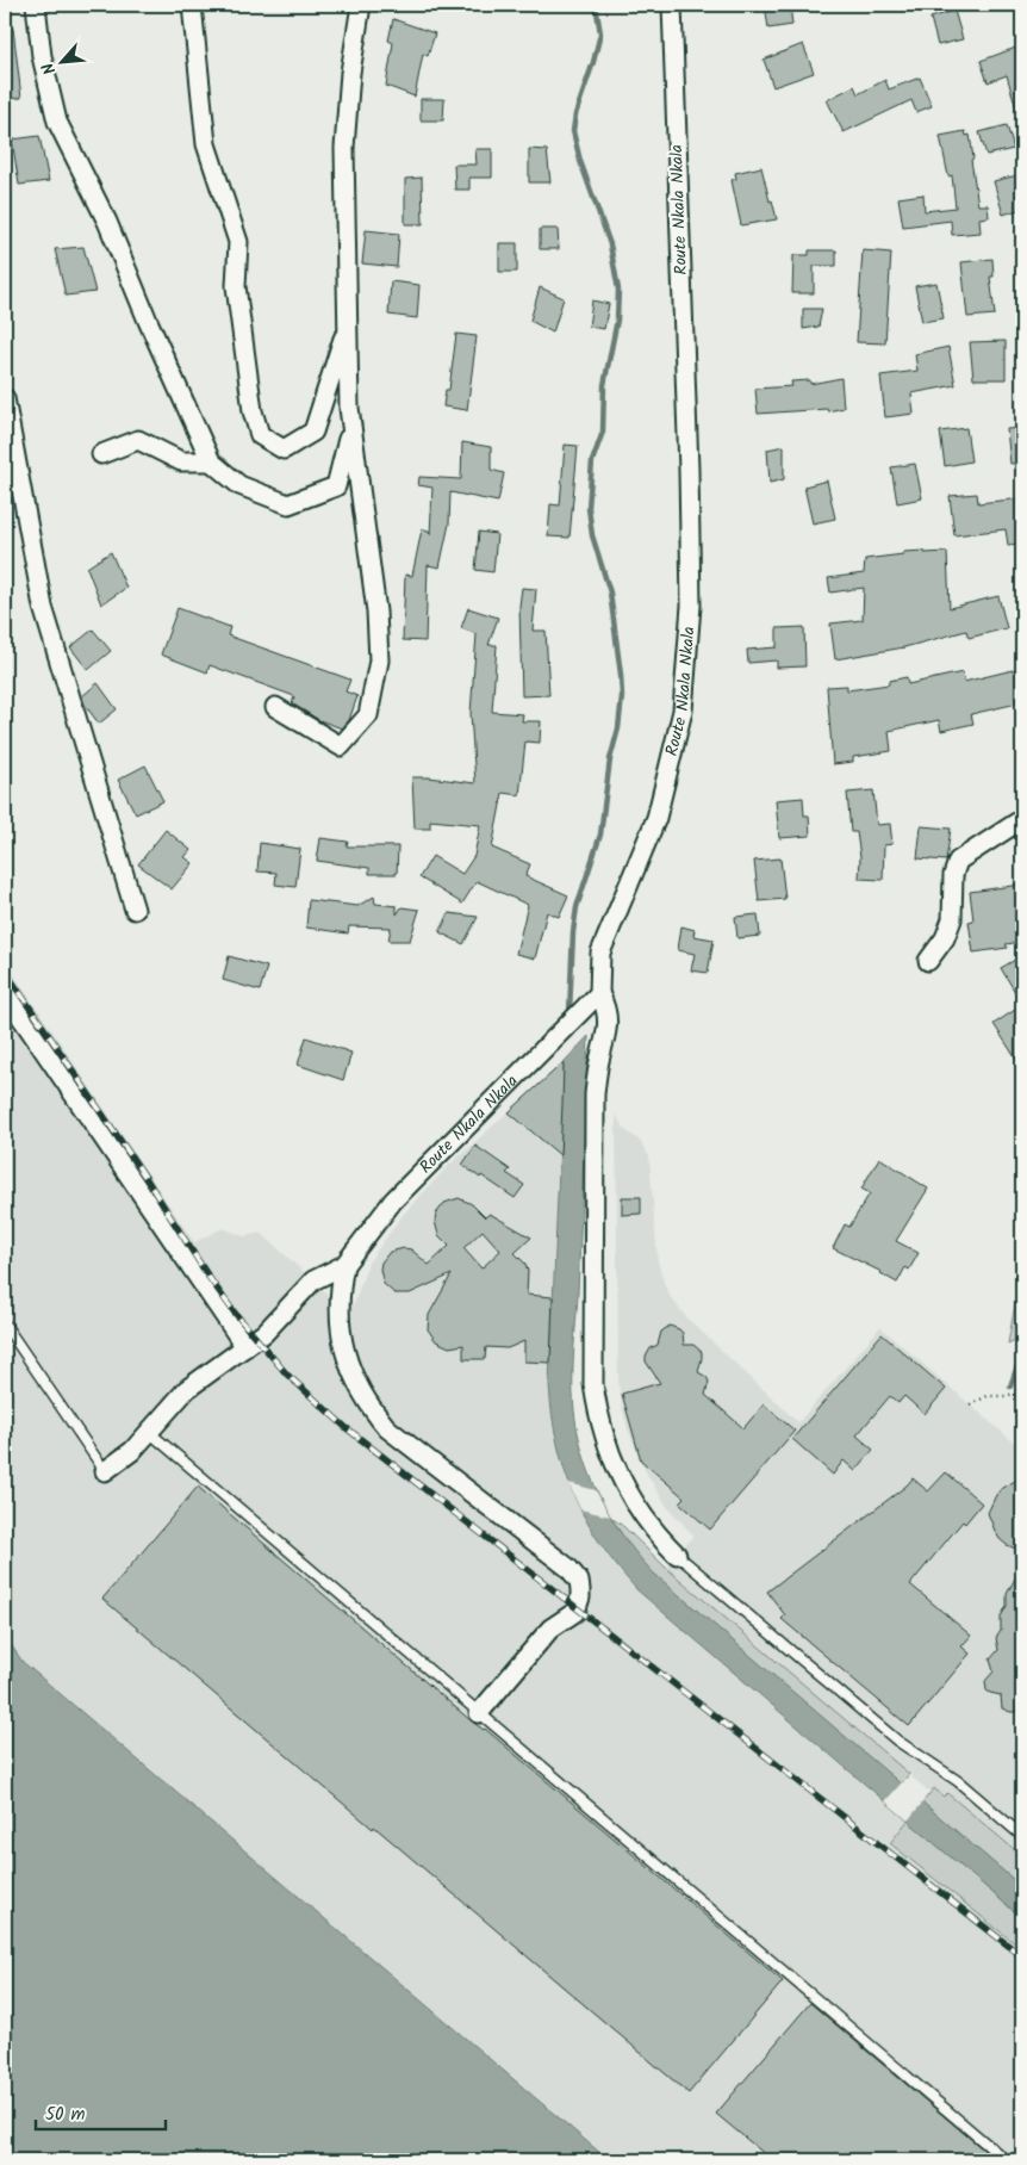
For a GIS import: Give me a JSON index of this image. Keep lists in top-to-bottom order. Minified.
{"streets":{"street":["Route Nkala Nkala"]},"scale_bar":"50 m","north":"bottom left"}
